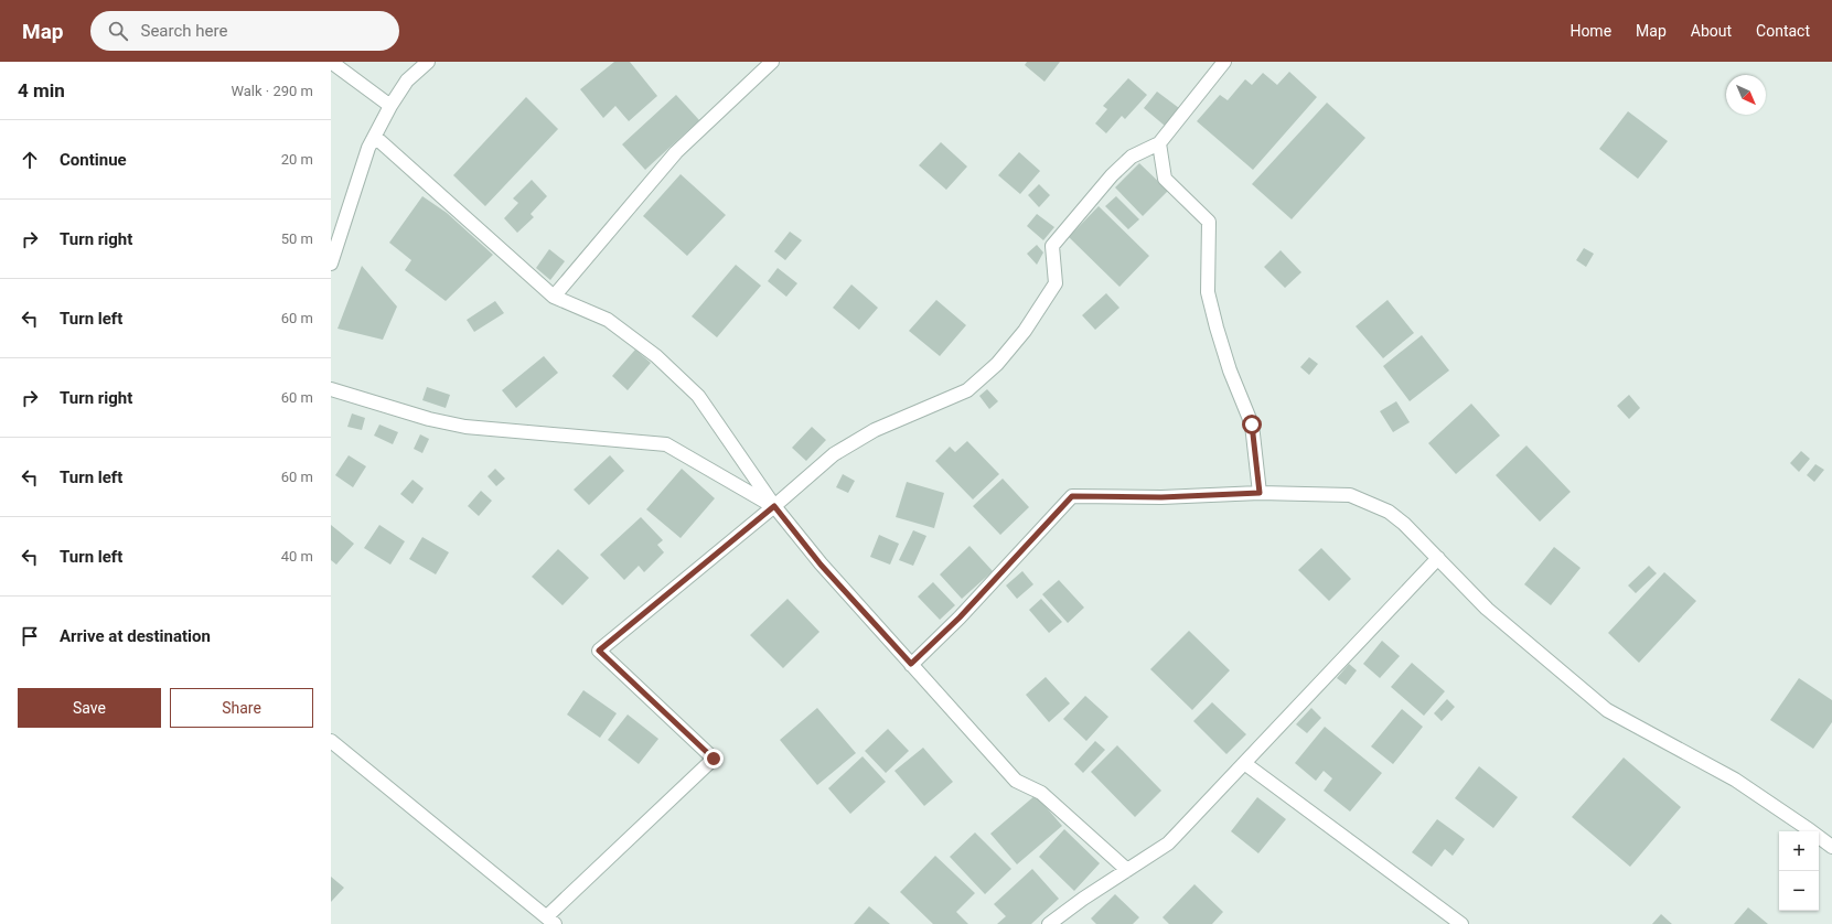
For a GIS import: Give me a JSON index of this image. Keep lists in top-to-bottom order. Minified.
{"north":"bottom right","page":{"header":"Map","search":"Search here","nav":["Home","Map","About","Contact"],"heading":["4 min","Walk · 290 m"],"list":[["Continue","20 m"],["Turn right","50 m"],["Turn left","60 m"],["Turn right","60 m"],["Turn left","60 m"],["Turn left","40 m"],"Arrive at destination"],"buttons":["Save","Share"],"map_buttons":["+","−"]}}
